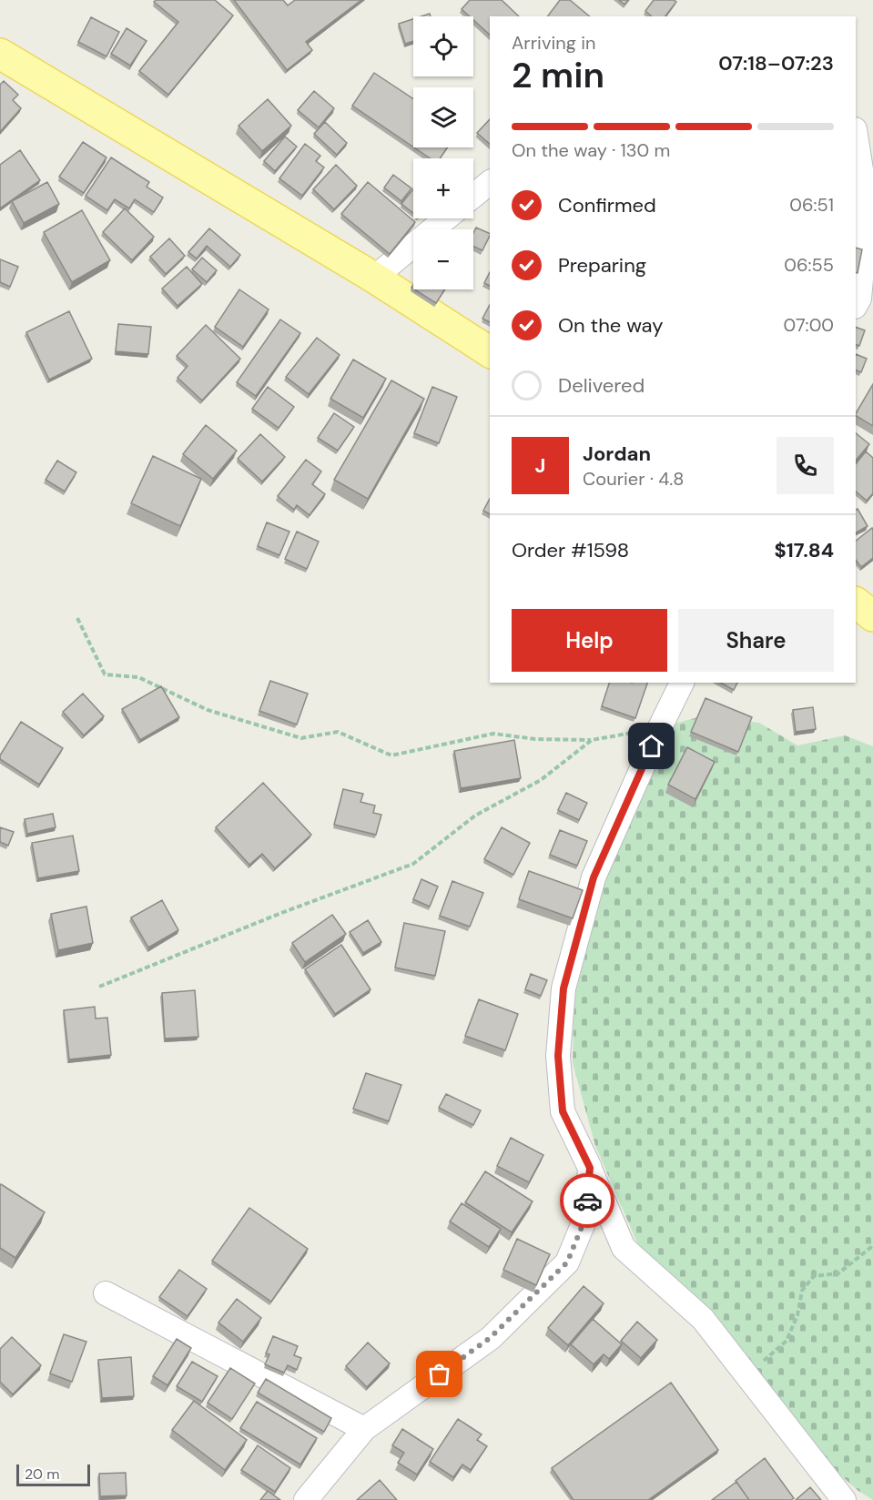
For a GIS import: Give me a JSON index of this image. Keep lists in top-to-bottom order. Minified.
{"scale_bar":"20 m","page":{"map_buttons":["+","−"],"heading":["2 min","Arriving in","07:18–07:23"],"panel":["Jordan","Courier · 4.8","Order #1598","$17.84"],"bar":"On the way · 130 m","list":[["Confirmed","06:51"],["Preparing","06:55"],["On the way","07:00"],"Delivered"],"round":"J","buttons":["Help","Share"],"scale":"20 m"}}
